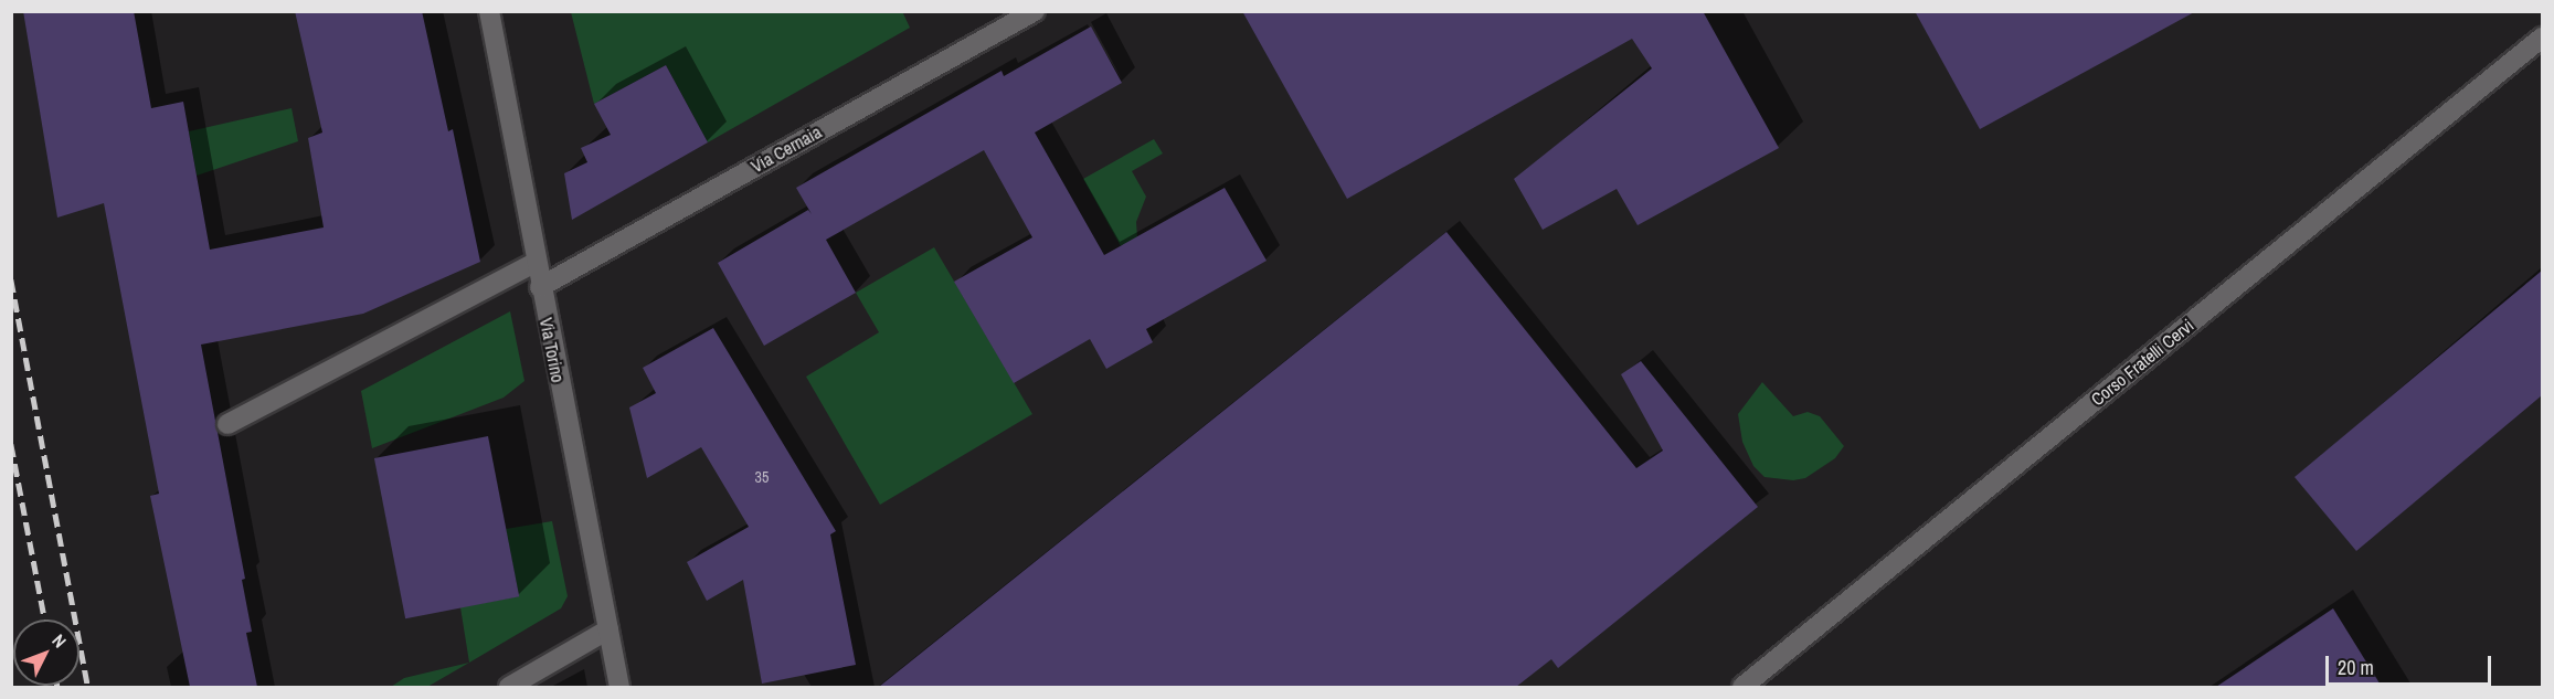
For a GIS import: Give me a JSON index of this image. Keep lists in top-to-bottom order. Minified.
{"streets":{"street":["Via Cernaia","Via Torino","Corso Fratelli Cervi"]},"crossings":[["Via Cernaia","Via Torino"]],"house_numbers":["35"],"scale_bar":"20 m","north":"top right"}
